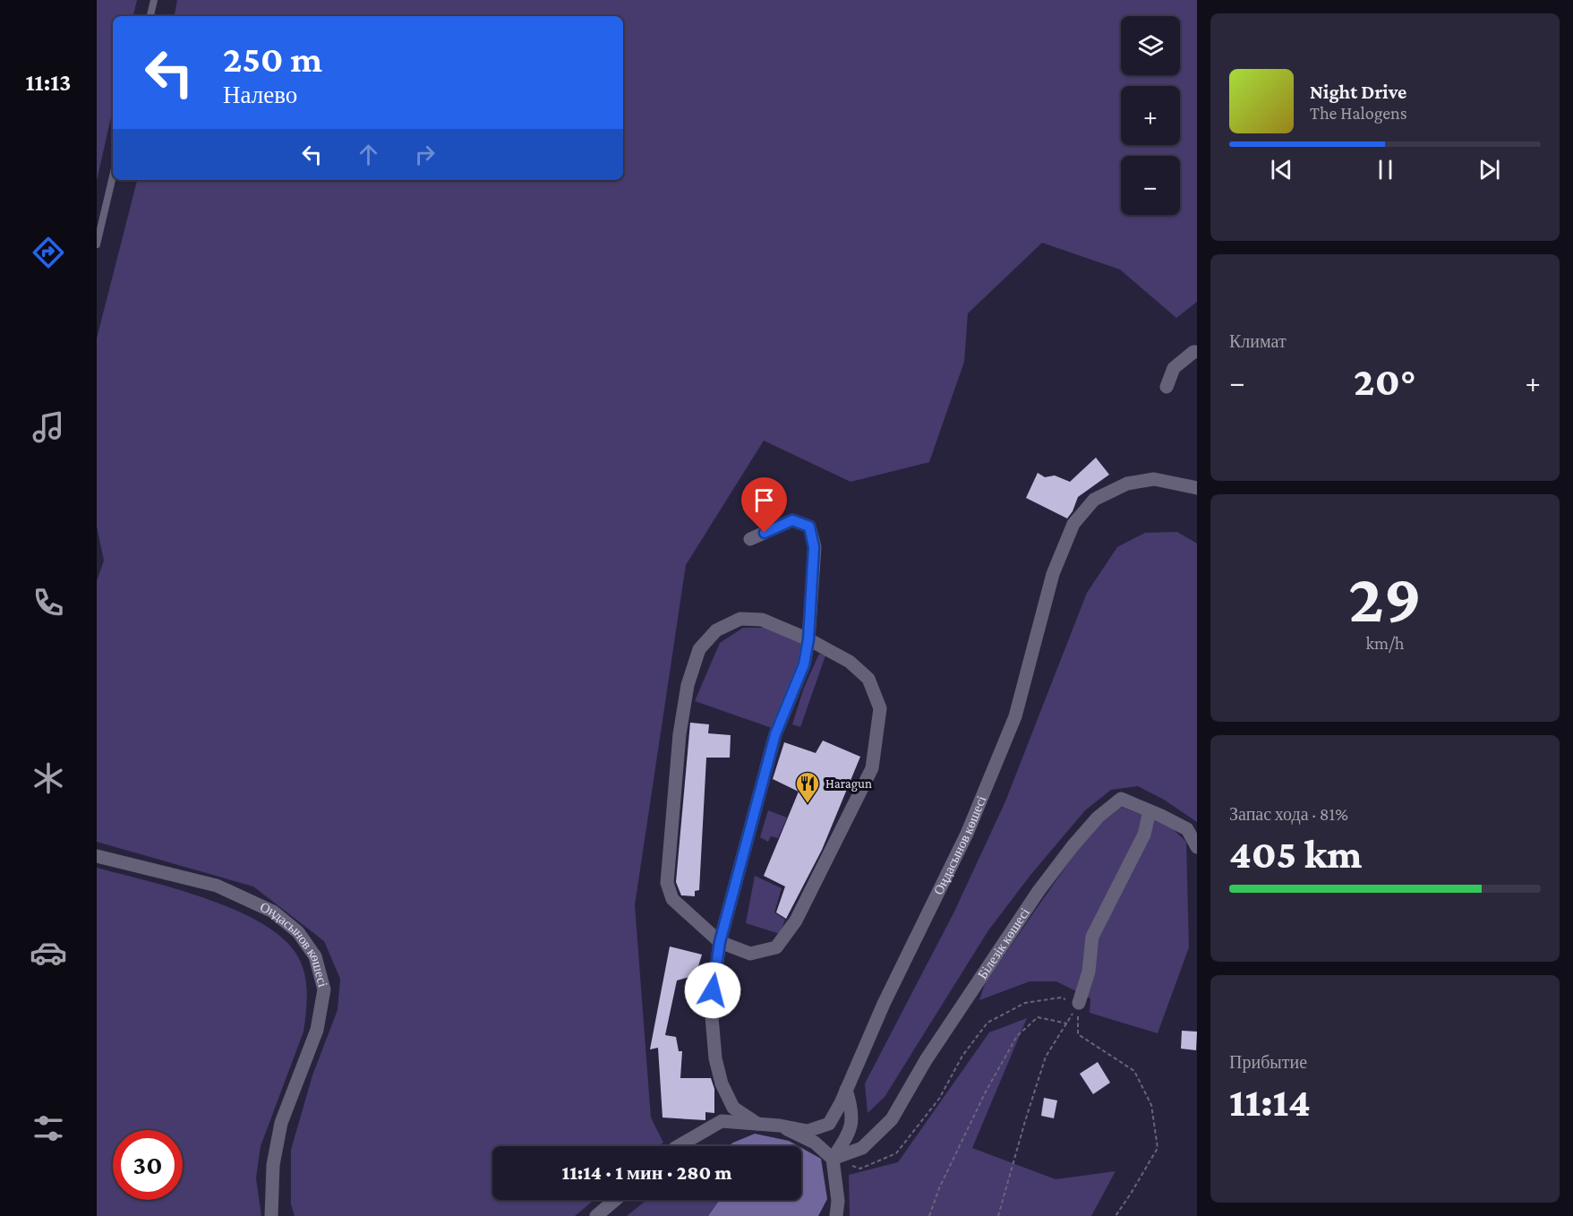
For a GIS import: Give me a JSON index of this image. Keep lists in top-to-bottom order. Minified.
{"streets":{"street":["Оңдасынов көшесі","Білезік көшесі"]},"places":{"restaurant":["Haragun"]},"page":{"tabs":"11:13","map_buttons":["+","−"],"turn":["250 m","Налево"],"song":["Night Drive","The Halogens"],"tile":["Климат",["29","km/h"],["Запас хода · 81%","405 km"],["Прибытие","11:14"]],"heat":["−","20°","+"],"limit":"30","trip":"11:14 · 1 мин · 280 m"}}
